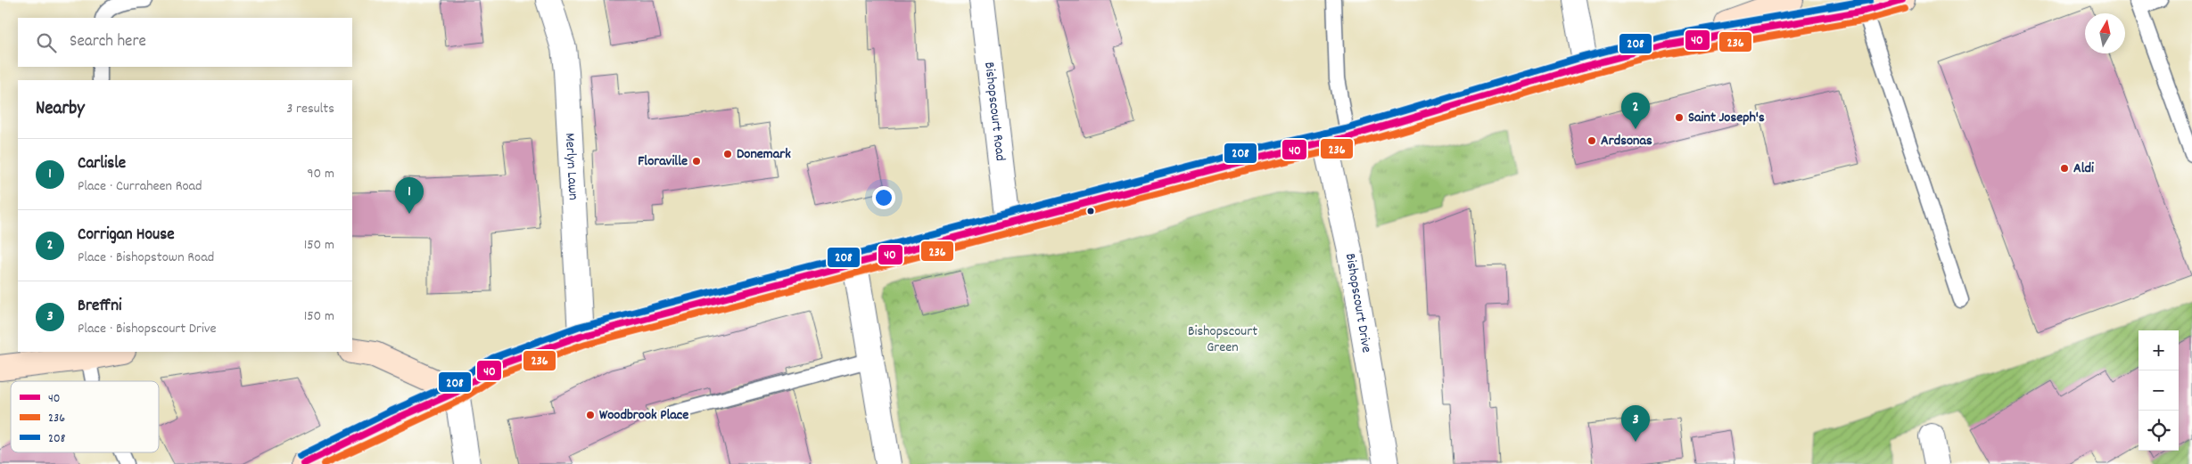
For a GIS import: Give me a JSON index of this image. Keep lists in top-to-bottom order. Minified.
{"streets":{"street":["Bishopscourt Road","Merlyn Lawn","Bishopscourt Drive"]},"parks":["Bishopscourt Green"],"places":["Saint Joseph's","Ardsonas","Donemark","Floraville","Aldi","Woodbrook Place"],"lines":["transit line 40","transit line 208","transit line 236"],"legend":["40","236","208"],"north":"top","page":{"search":"Search here","heading":["Nearby","3 results"],"pins":["2","1","3"],"list":[{"mark":"1","name":"Carlisle","note":"Place · Curraheen Road","value":"90 m"},{"mark":"2","name":"Corrigan House","note":"Place · Bishopstown Road","value":"150 m"},{"mark":"3","name":"Breffni","note":"Place · Bishopscourt Drive","value":"150 m"}],"map_buttons":["+","−"]}}
